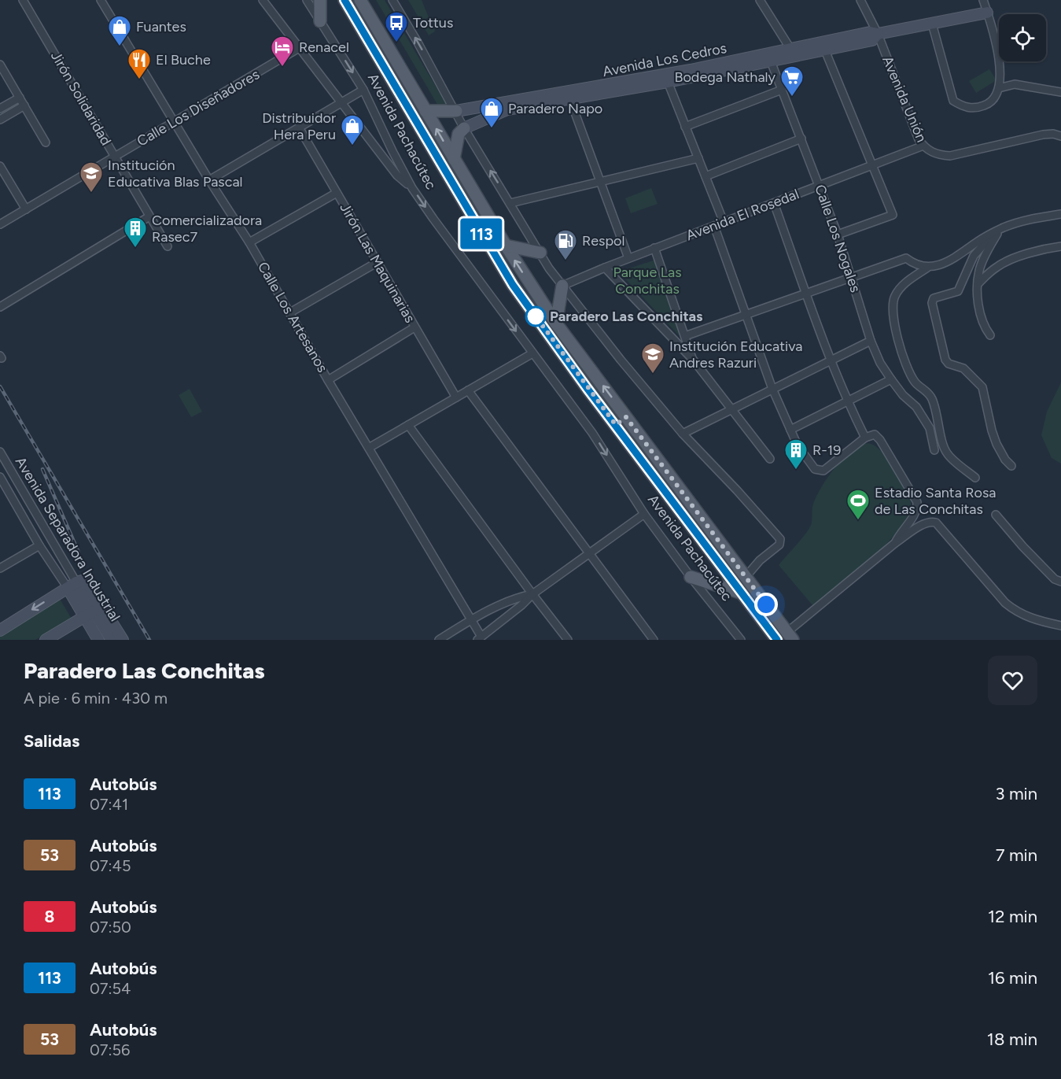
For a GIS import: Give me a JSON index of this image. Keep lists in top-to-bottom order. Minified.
{"streets":{"main road":["Avenida Pachacútec"],"street":["Avenida Los Cedros","Jirón Solidaridad","Avenida Unión","Calle Los Diseñadores","Avenida El Rosedal","Calle Los Nogales","Jirón Las Maquinarias","Calle Los Artesanos","Avenida Separadora Industrial"]},"crossings":[["Avenida Los Cedros","Avenida Unión"],["Avenida Los Cedros","Calle Los Nogales"],["Jirón Solidaridad","Calle Los Diseñadores"],["Avenida Unión","Avenida El Rosedal"],["Calle Los Diseñadores","Calle Los Artesanos"],["Avenida El Rosedal","Calle Los Nogales"]],"parks":["Parque Las Conchitas"],"places":{"bus stop":["Tottus"],"shop":["Fuantes","Paradero Napo","Distribuidor Hera Peru"],"hotel":["Renacel"],"restaurant":["El Buche"],"supermarket":["Bodega Nathaly"],"school or university":["Institución Educativa Blas Pascal","Institución Educativa Andres Razuri"],"building":["Comercializadora Rasec7","R-19"],"fuel station":["Respol"],"other":["Paradero Las Conchitas"],"sports":["Estadio Santa Rosa de Las Conchitas"]},"lines":["bus line 113"],"page":{"on_map":"113","heading":[["Paradero Las Conchitas","A pie · 6 min · 430 m"],"Salidas"],"list":[{"mark":"113","name":"Autobús","note":"07:41","value":"3 min"},{"mark":"53","name":"Autobús","note":"07:45","value":"7 min"},{"mark":"8","name":"Autobús","note":"07:50","value":"12 min"},{"mark":"113","name":"Autobús","note":"07:54","value":"16 min"},{"mark":"53","name":"Autobús","note":"07:56","value":"18 min"}]}}
